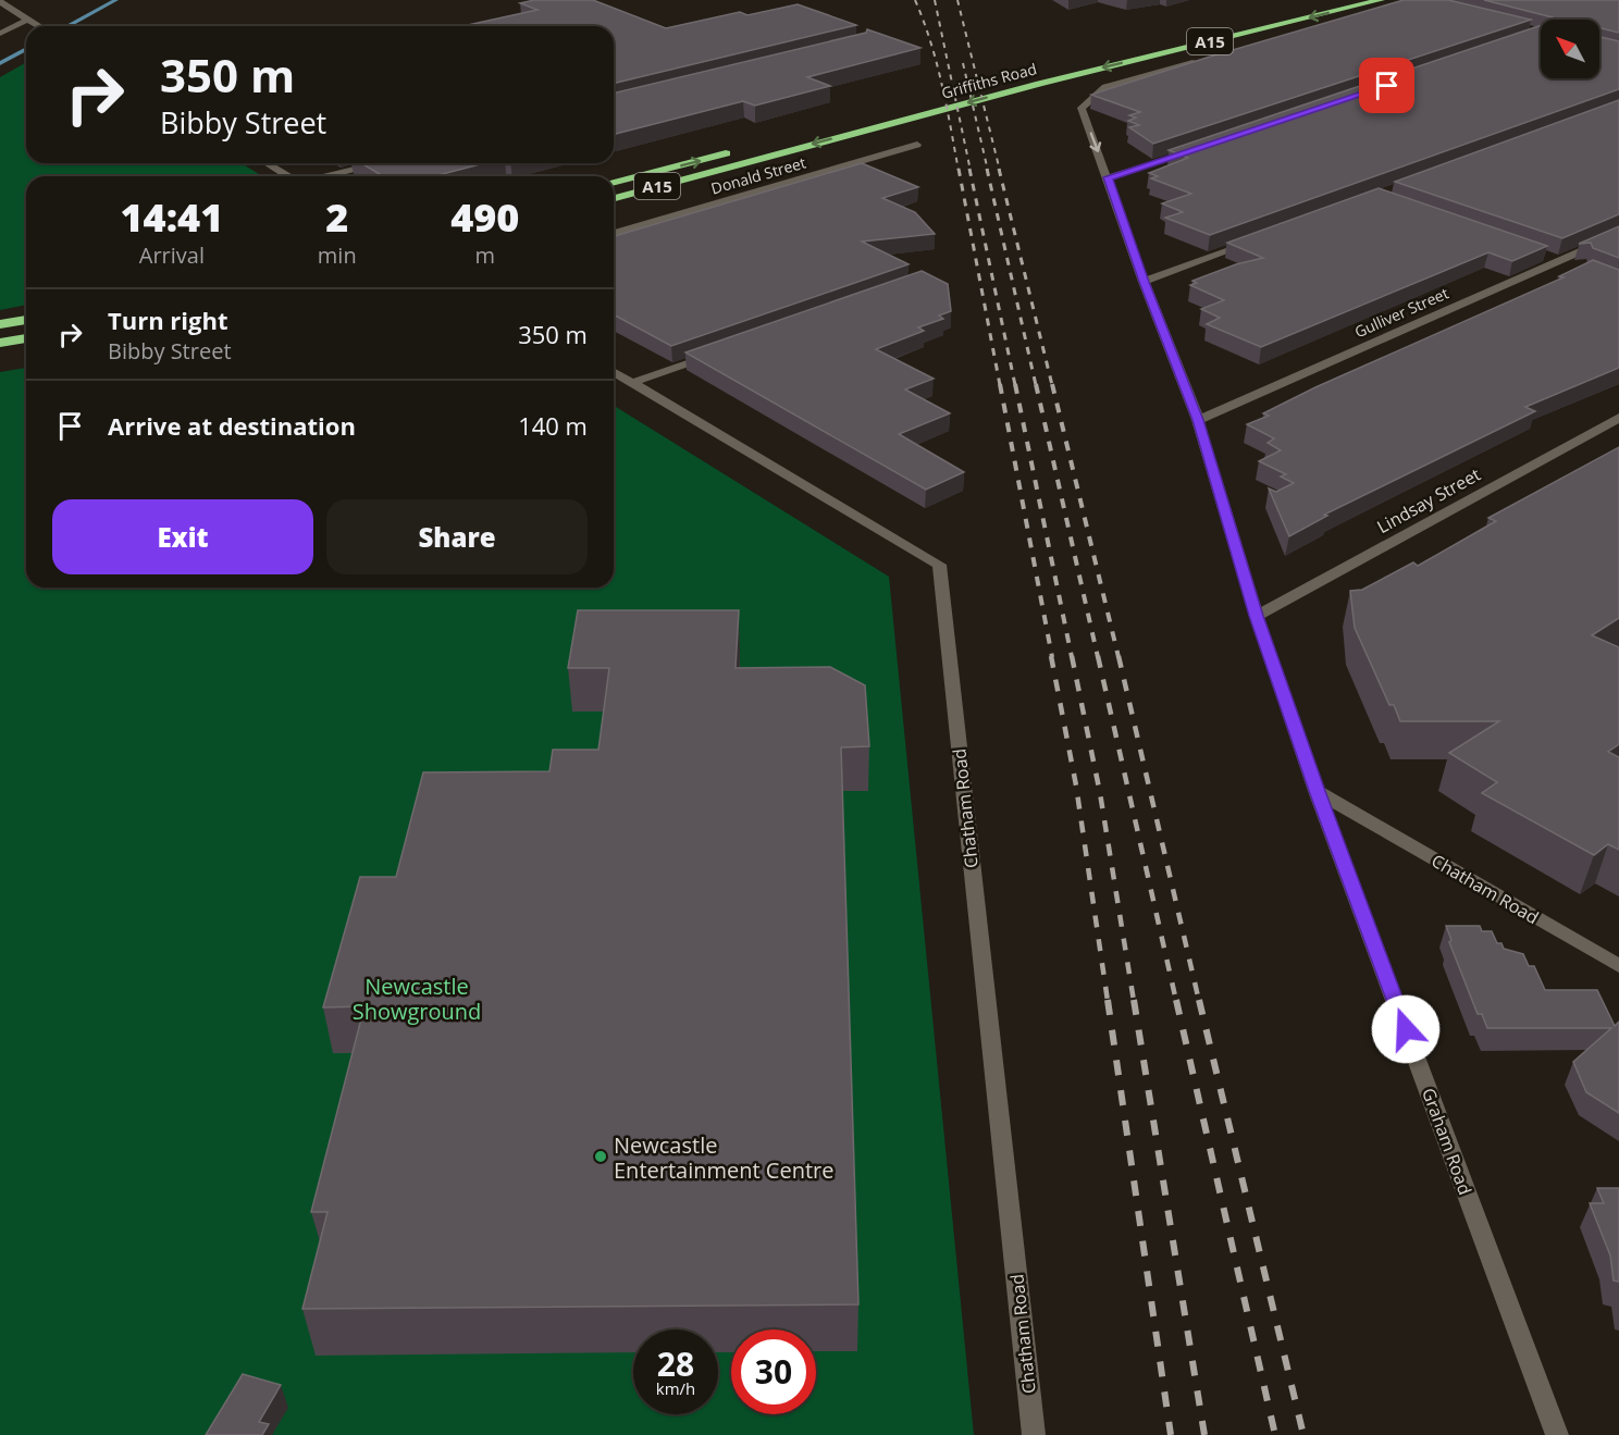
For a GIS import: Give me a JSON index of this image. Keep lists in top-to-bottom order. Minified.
{"streets":{"highway":["A15","Griffiths Road"],"street":["Donald Street","Gulliver Street","Lindsay Street","Chatham Road","Graham Road"]},"crossings":[["Gulliver Street","Graham Road"],["Lindsay Street","Graham Road"],["Chatham Road","Graham Road"]],"parks":["Newcastle Showground"],"places":["Newcastle Entertainment Centre"],"north":"top left","page":{"turn":["350 m","Bibby Street"],"eta":["14:41","Arrival","2","min","490","m"],"list":[{"name":"Turn right","note":"Bibby Street","value":"350 m"},{"name":"Arrive at destination","value":"140 m"}],"buttons":["Exit","Share"],"speed":"28 km/h","limit":"30"}}
